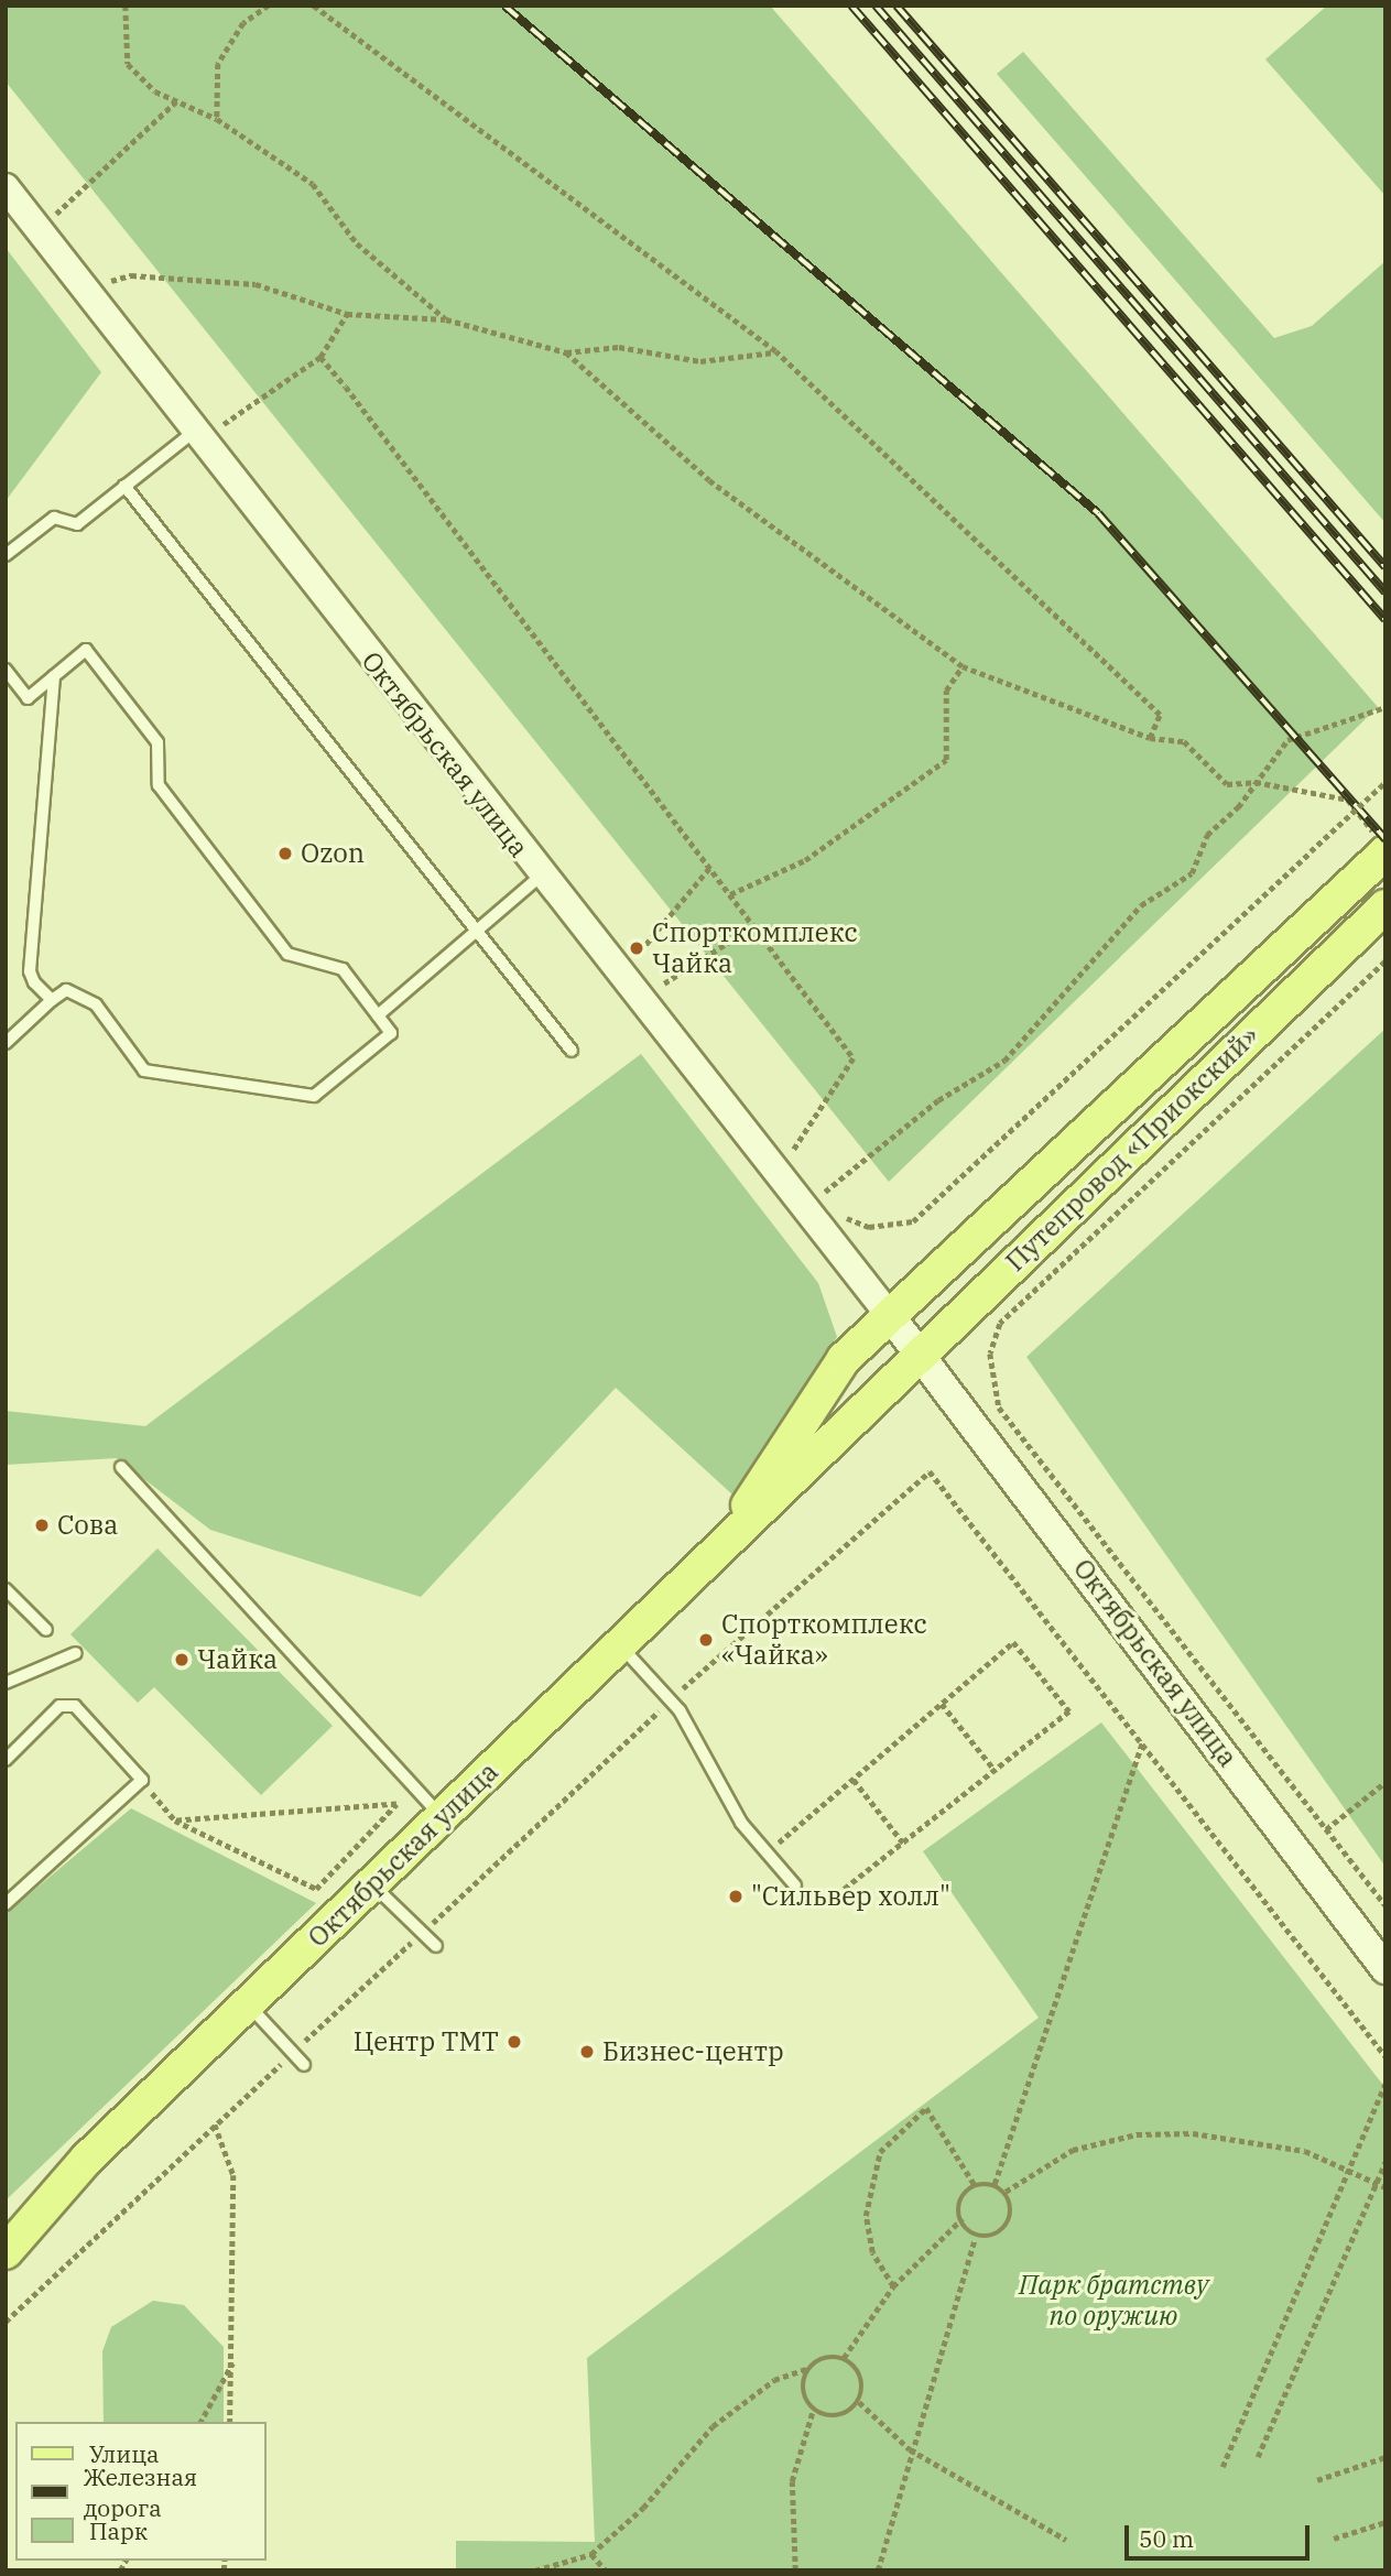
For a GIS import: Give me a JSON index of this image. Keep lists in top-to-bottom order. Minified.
{"streets":{"main road":["Октябрьская улица","Путепровод «Приокский»"]},"crossings":[["Октябрьская улица","Путепровод «Приокский»"]],"parks":["Парк братству по оружию"],"places":["Ozon","Спорткомплекс Чайка","Сова","Спорткомплекс «Чайка»","Чайка","\"Сильвер холл\"","Центр ТМТ","Бизнес-центр"],"legend":["Улица","Железная дорога","Парк"],"scale_bar":"50 m"}
